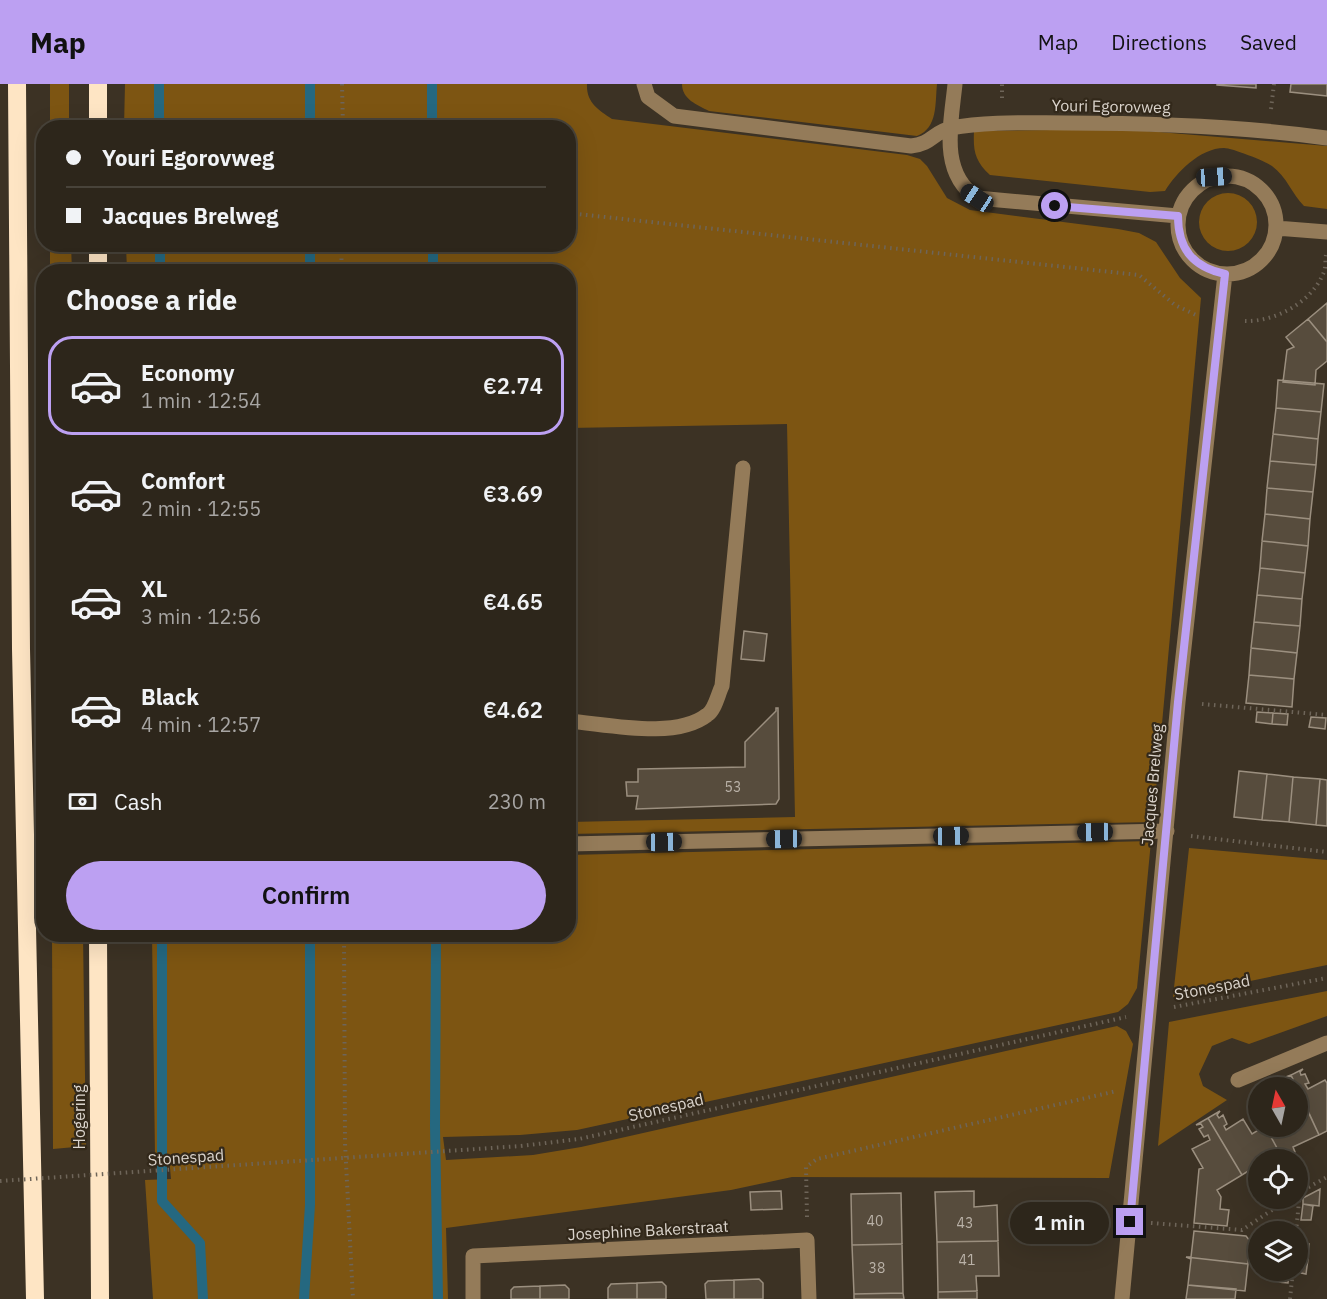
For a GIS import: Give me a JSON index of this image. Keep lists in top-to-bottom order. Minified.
{"streets":{"highway":["Hogering"],"street":["Youri Egorovweg","Jacques Brelweg","Josephine Bakerstraat"],"path":["Stonespad"]},"crossings":[["Jacques Brelweg","Stonespad"]],"house_numbers":["53","40","43","41","38"],"north":"top","page":{"header":"Map","nav":["Map","Directions","Saved"],"banner":["Youri Egorovweg","Jacques Brelweg"],"heading":"Choose a ride","list":[{"name":"Economy","note":"1 min · 12:54","value":"€2.74"},{"name":"Comfort","note":"2 min · 12:55","value":"€3.69"},{"name":"XL","note":"3 min · 12:56","value":"€4.65"},{"name":"Black","note":"4 min · 12:57","value":"€4.62"}],"pay":["Cash","230 m"],"buttons":"Confirm","bubble":"1 min"}}
